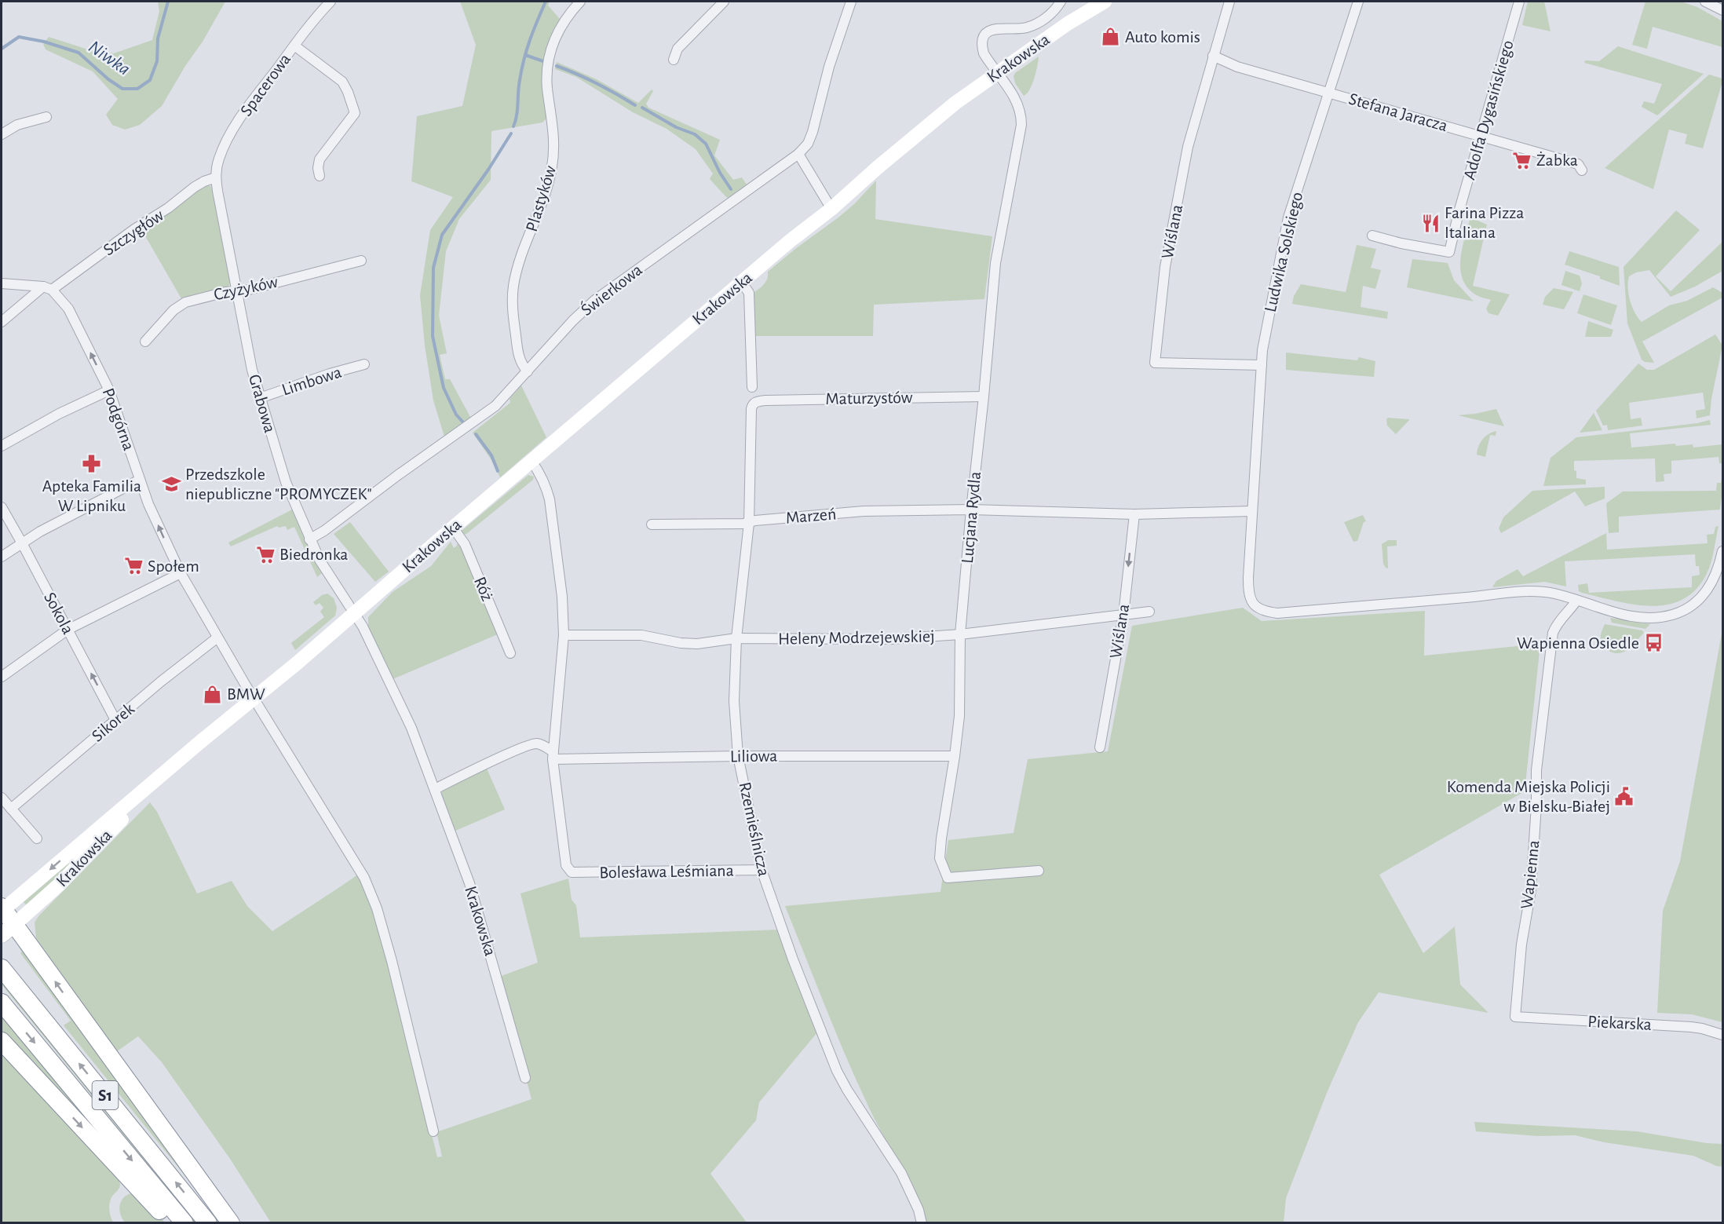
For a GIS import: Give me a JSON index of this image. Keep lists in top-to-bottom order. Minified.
{"streets":{"highway":["S1"],"main road":["Krakowska"],"street":["Spacerowa","Adolfa Dygasińskiego","Stefana Jaracza","Plastyków","Wiślana","Szczygłów","Ludwika Solskiego","Czyżyków","Świerkowa","Limbowa","Maturzystów","Grabowa","Podgórna","Marzeń","Lucjana Rydla","Róż","Sokola","Heleny Modrzejewskiej","Sikorek","Liliowa","Rzemieślnicza","Bolesława Leśmiana","Wapienna","Piekarska"]},"crossings":[["Krakowska","Grabowa"],["Krakowska","Podgórna"],["Krakowska","Lucjana Rydla"],["Krakowska","Róż"],["Spacerowa","Szczygłów"],["Spacerowa","Grabowa"],["Adolfa Dygasińskiego","Stefana Jaracza"],["Stefana Jaracza","Wiślana"],["Stefana Jaracza","Ludwika Solskiego"],["Plastyków","Świerkowa"],["Wiślana","Ludwika Solskiego"],["Wiślana","Heleny Modrzejewskiej"],["Szczygłów","Grabowa"],["Szczygłów","Podgórna"],["Ludwika Solskiego","Wapienna"],["Czyżyków","Grabowa"],["Świerkowa","Grabowa"],["Limbowa","Grabowa"],["Maturzystów","Lucjana Rydla"],["Maturzystów","Rzemieślnicza"],["Podgórna","Sikorek"],["Marzeń","Lucjana Rydla"],["Marzeń","Rzemieślnicza"],["Lucjana Rydla","Heleny Modrzejewskiej"],["Lucjana Rydla","Liliowa"],["Sokola","Sikorek"],["Heleny Modrzejewskiej","Rzemieślnicza"],["Liliowa","Rzemieślnicza"],["Liliowa","Bolesława Leśmiana"],["Rzemieślnicza","Bolesława Leśmiana"],["Wapienna","Piekarska"]],"one_way":["Podgórna","Sokola"],"water":["Niwka"],"places":{"shop":["Auto komis","BMW"],"supermarket":["Żabka","Biedronka","Społem"],"restaurant":["Farina Pizza Italiana"],"pharmacy":["Apteka Familia W Lipniku"],"school or university":["Przedszkole niepubliczne \"PROMYCZEK\""],"bus stop":["Wapienna Osiedle"],"public building":["Komenda Miejska Policji w Bielsku-Białej"]}}
